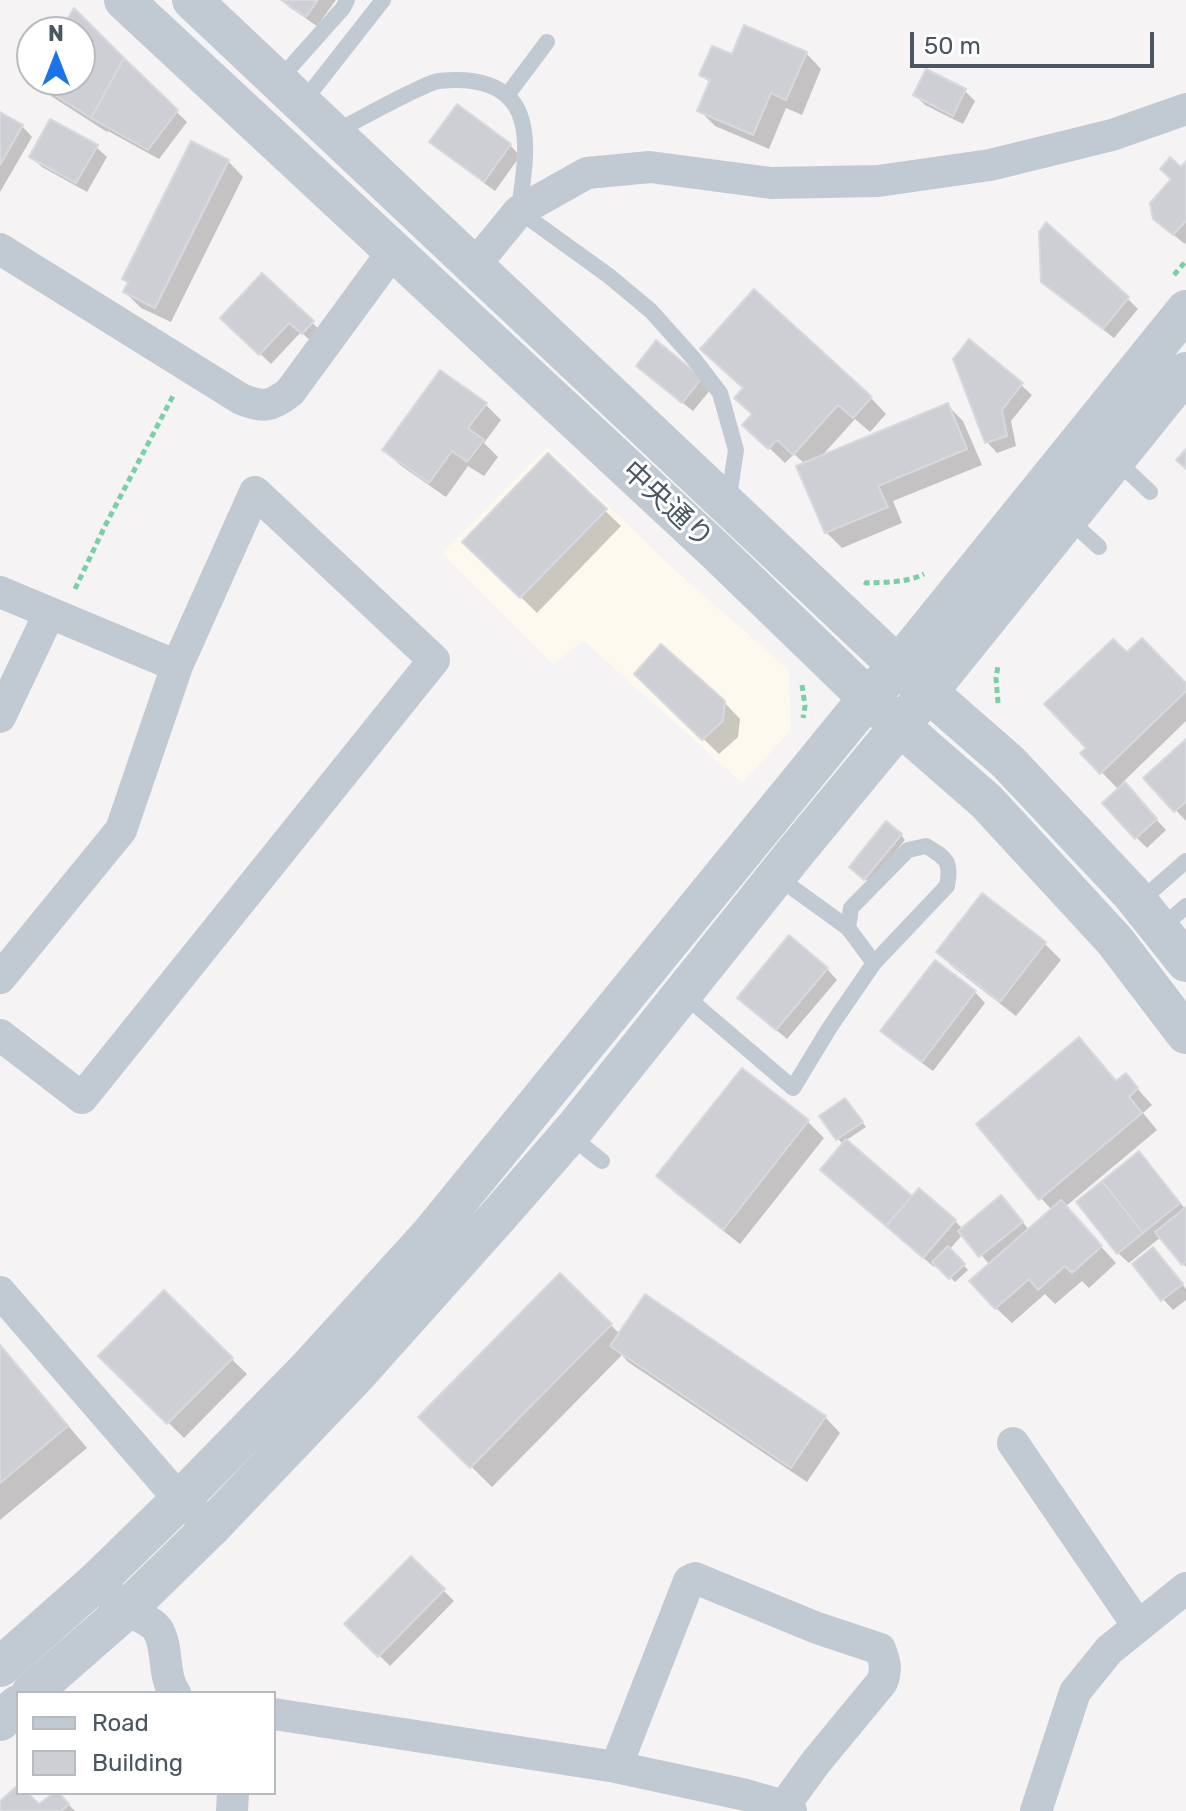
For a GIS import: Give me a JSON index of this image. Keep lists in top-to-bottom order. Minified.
{"streets":{"street":["中央通り"]},"legend":["Road","Building"],"scale_bar":"50 m","north":"top"}
